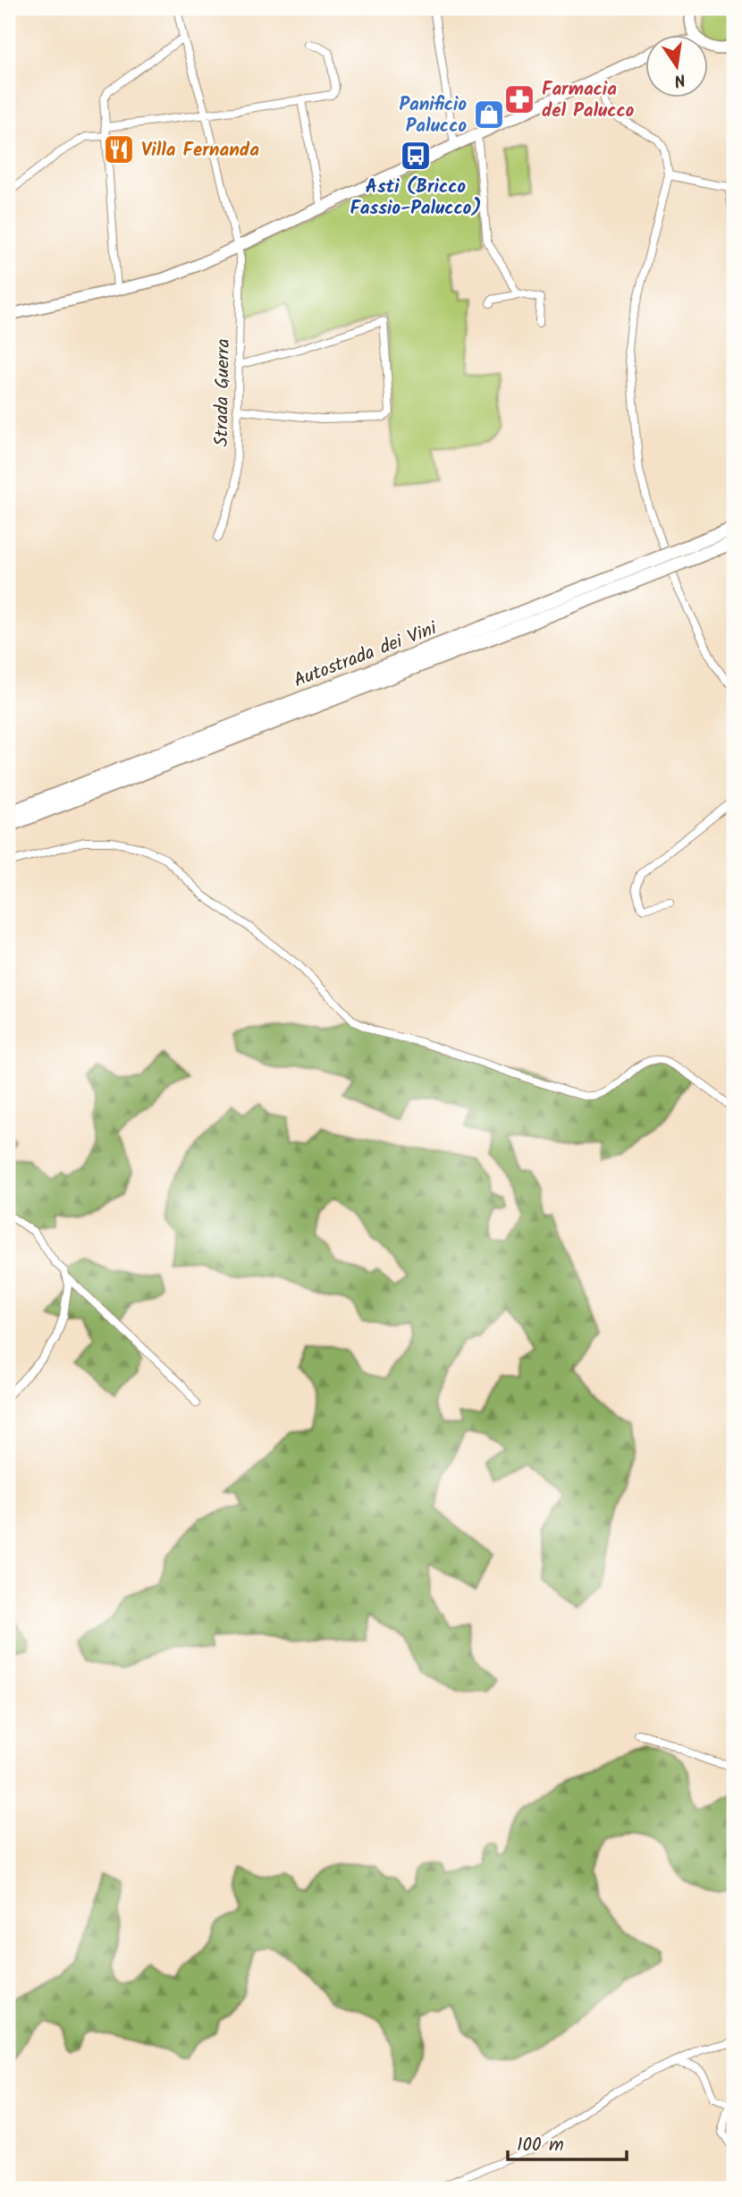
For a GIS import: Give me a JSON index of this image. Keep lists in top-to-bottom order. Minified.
{"streets":{"highway":["Autostrada dei Vini"],"street":["Strada Guerra"]},"places":{"pharmacy":["Farmacia del Palucco"],"shop":["Panificio Palucco"],"restaurant":["Villa Fernanda"],"bus stop":["Asti (Bricco Fassio-Palucco)"]},"scale_bar":"100 m","north":"bottom"}
